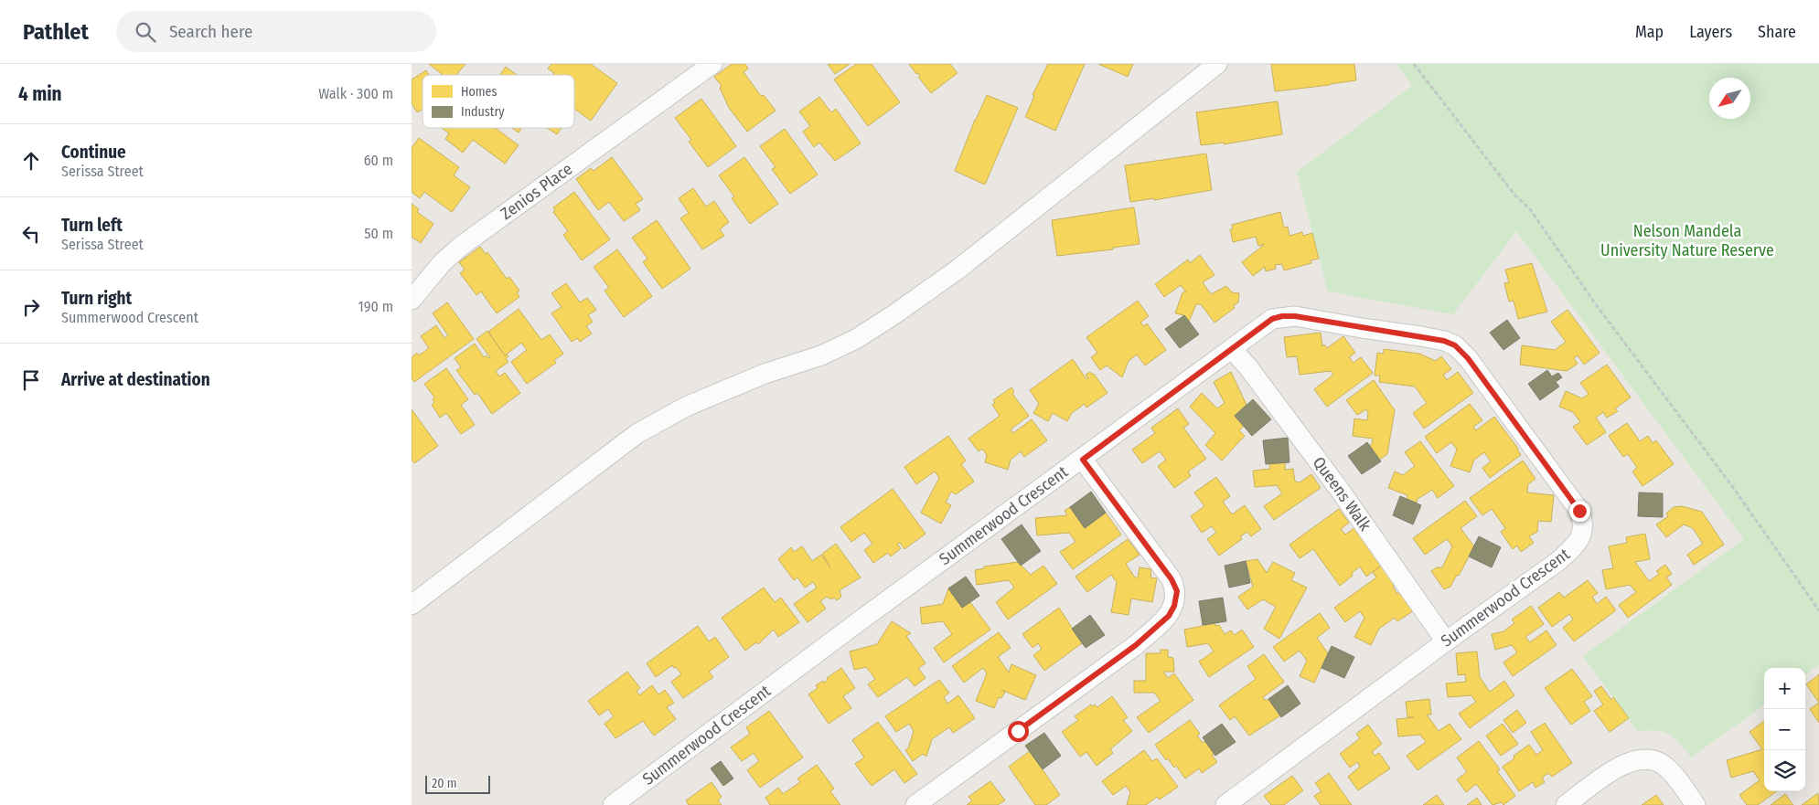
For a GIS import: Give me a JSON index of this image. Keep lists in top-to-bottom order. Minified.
{"streets":{"street":["Zenios Place","Queens Walk","Summerwood Crescent"]},"crossings":[["Queens Walk","Summerwood Crescent"]],"parks":["Nelson Mandela University Nature Reserve"],"legend":["Homes","Industry"],"scale_bar":"20 m","north":"bottom left","page":{"header":"Pathlet","search":"Search here","nav":["Map","Layers","Share"],"heading":["4 min","Walk · 300 m"],"list":[["Continue","Serissa Street","60 m"],["Turn left","Serissa Street","50 m"],["Turn right","Summerwood Crescent","190 m"],"Arrive at destination"],"map_buttons":["+","−"],"scale":"20 m"}}
